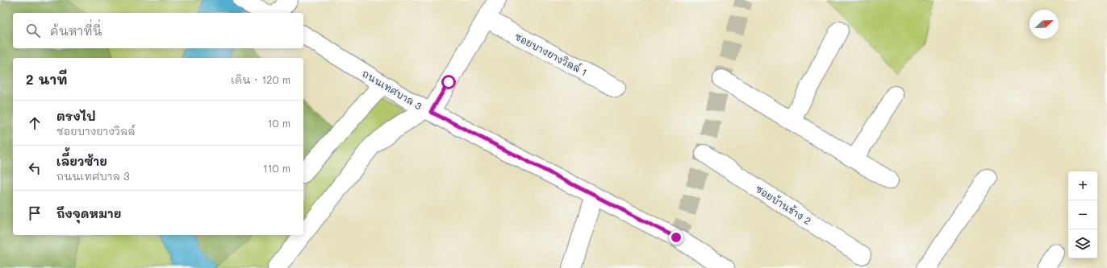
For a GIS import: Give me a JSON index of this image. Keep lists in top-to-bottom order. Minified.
{"streets":{"street":["ซอยบางยางวิลล์ 1","ถนนเทศบาล 3","ซอยบ้านช้าง 2"]},"north":"top right","page":{"search":"ค้นหาที่นี่","heading":["2 นาที","เดิน · 120 m"],"list":[["ตรงไป","ซอยบางยางวิลล์","10 m"],["เลี้ยวซ้าย","ถนนเทศบาล 3","110 m"],"ถึงจุดหมาย"],"map_buttons":["+","−"]}}
